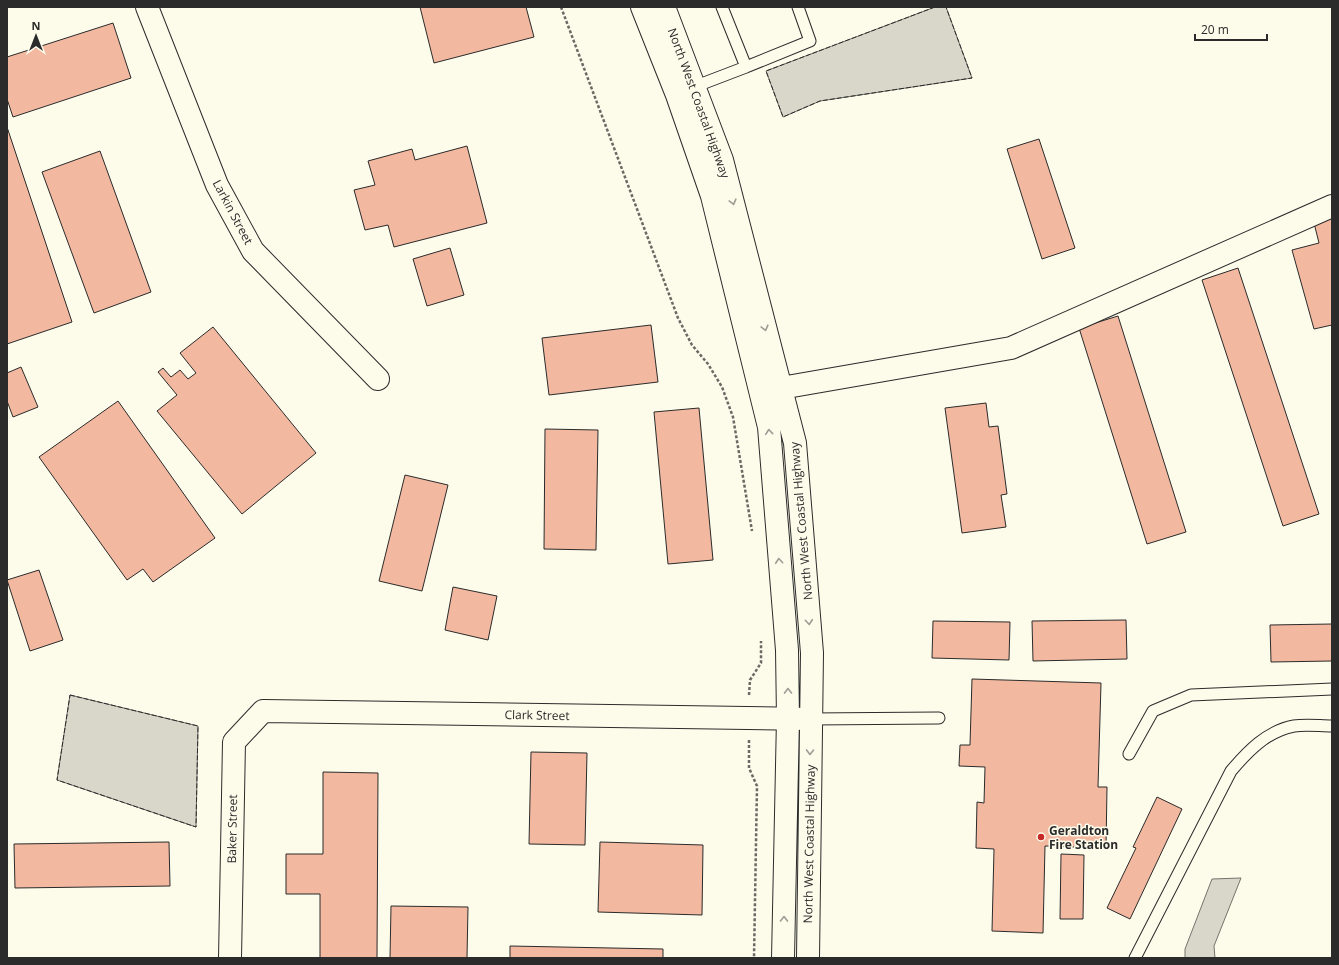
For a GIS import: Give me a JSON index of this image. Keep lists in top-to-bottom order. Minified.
{"streets":{"main road":["North West Coastal Highway","Larkin Street","Clark Street","Baker Street"]},"crossings":[["North West Coastal Highway","Clark Street"],["Clark Street","Baker Street"]],"places":["Geraldton Fire Station"],"scale_bar":"20 m","north":"top"}
